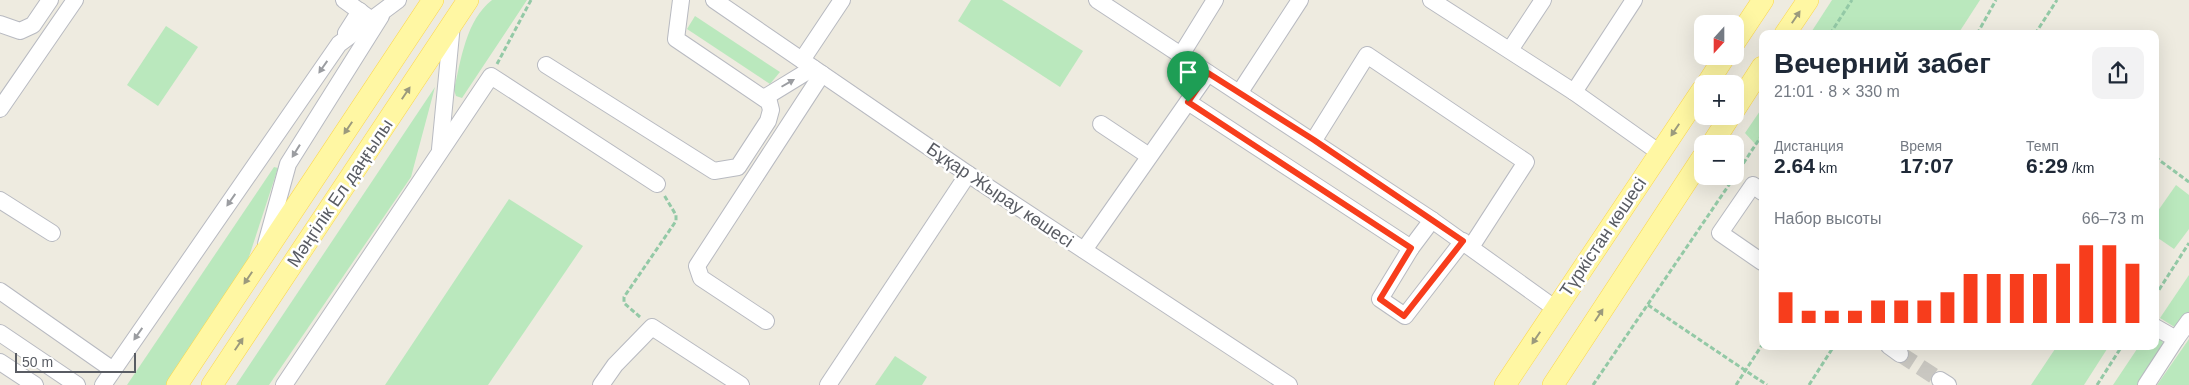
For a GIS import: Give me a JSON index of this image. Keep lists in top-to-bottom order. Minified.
{"streets":{"main road":["Мәңгілік Ел даңғылы","Түркістан көшесі"],"street":["Бұқар Жырау көшесі"]},"scale_bar":"50 m","north":"bottom","page":{"map_buttons":["+","−"],"heading":["Вечерний забег","21:01 · 8 × 330 m"],"stats":[["Дистанция","2.64 km"],["Время","17:07"],["Темп","6:29 /km"]],"chart":["Набор высоты","66–73 m"],"scale":"50 m"}}
